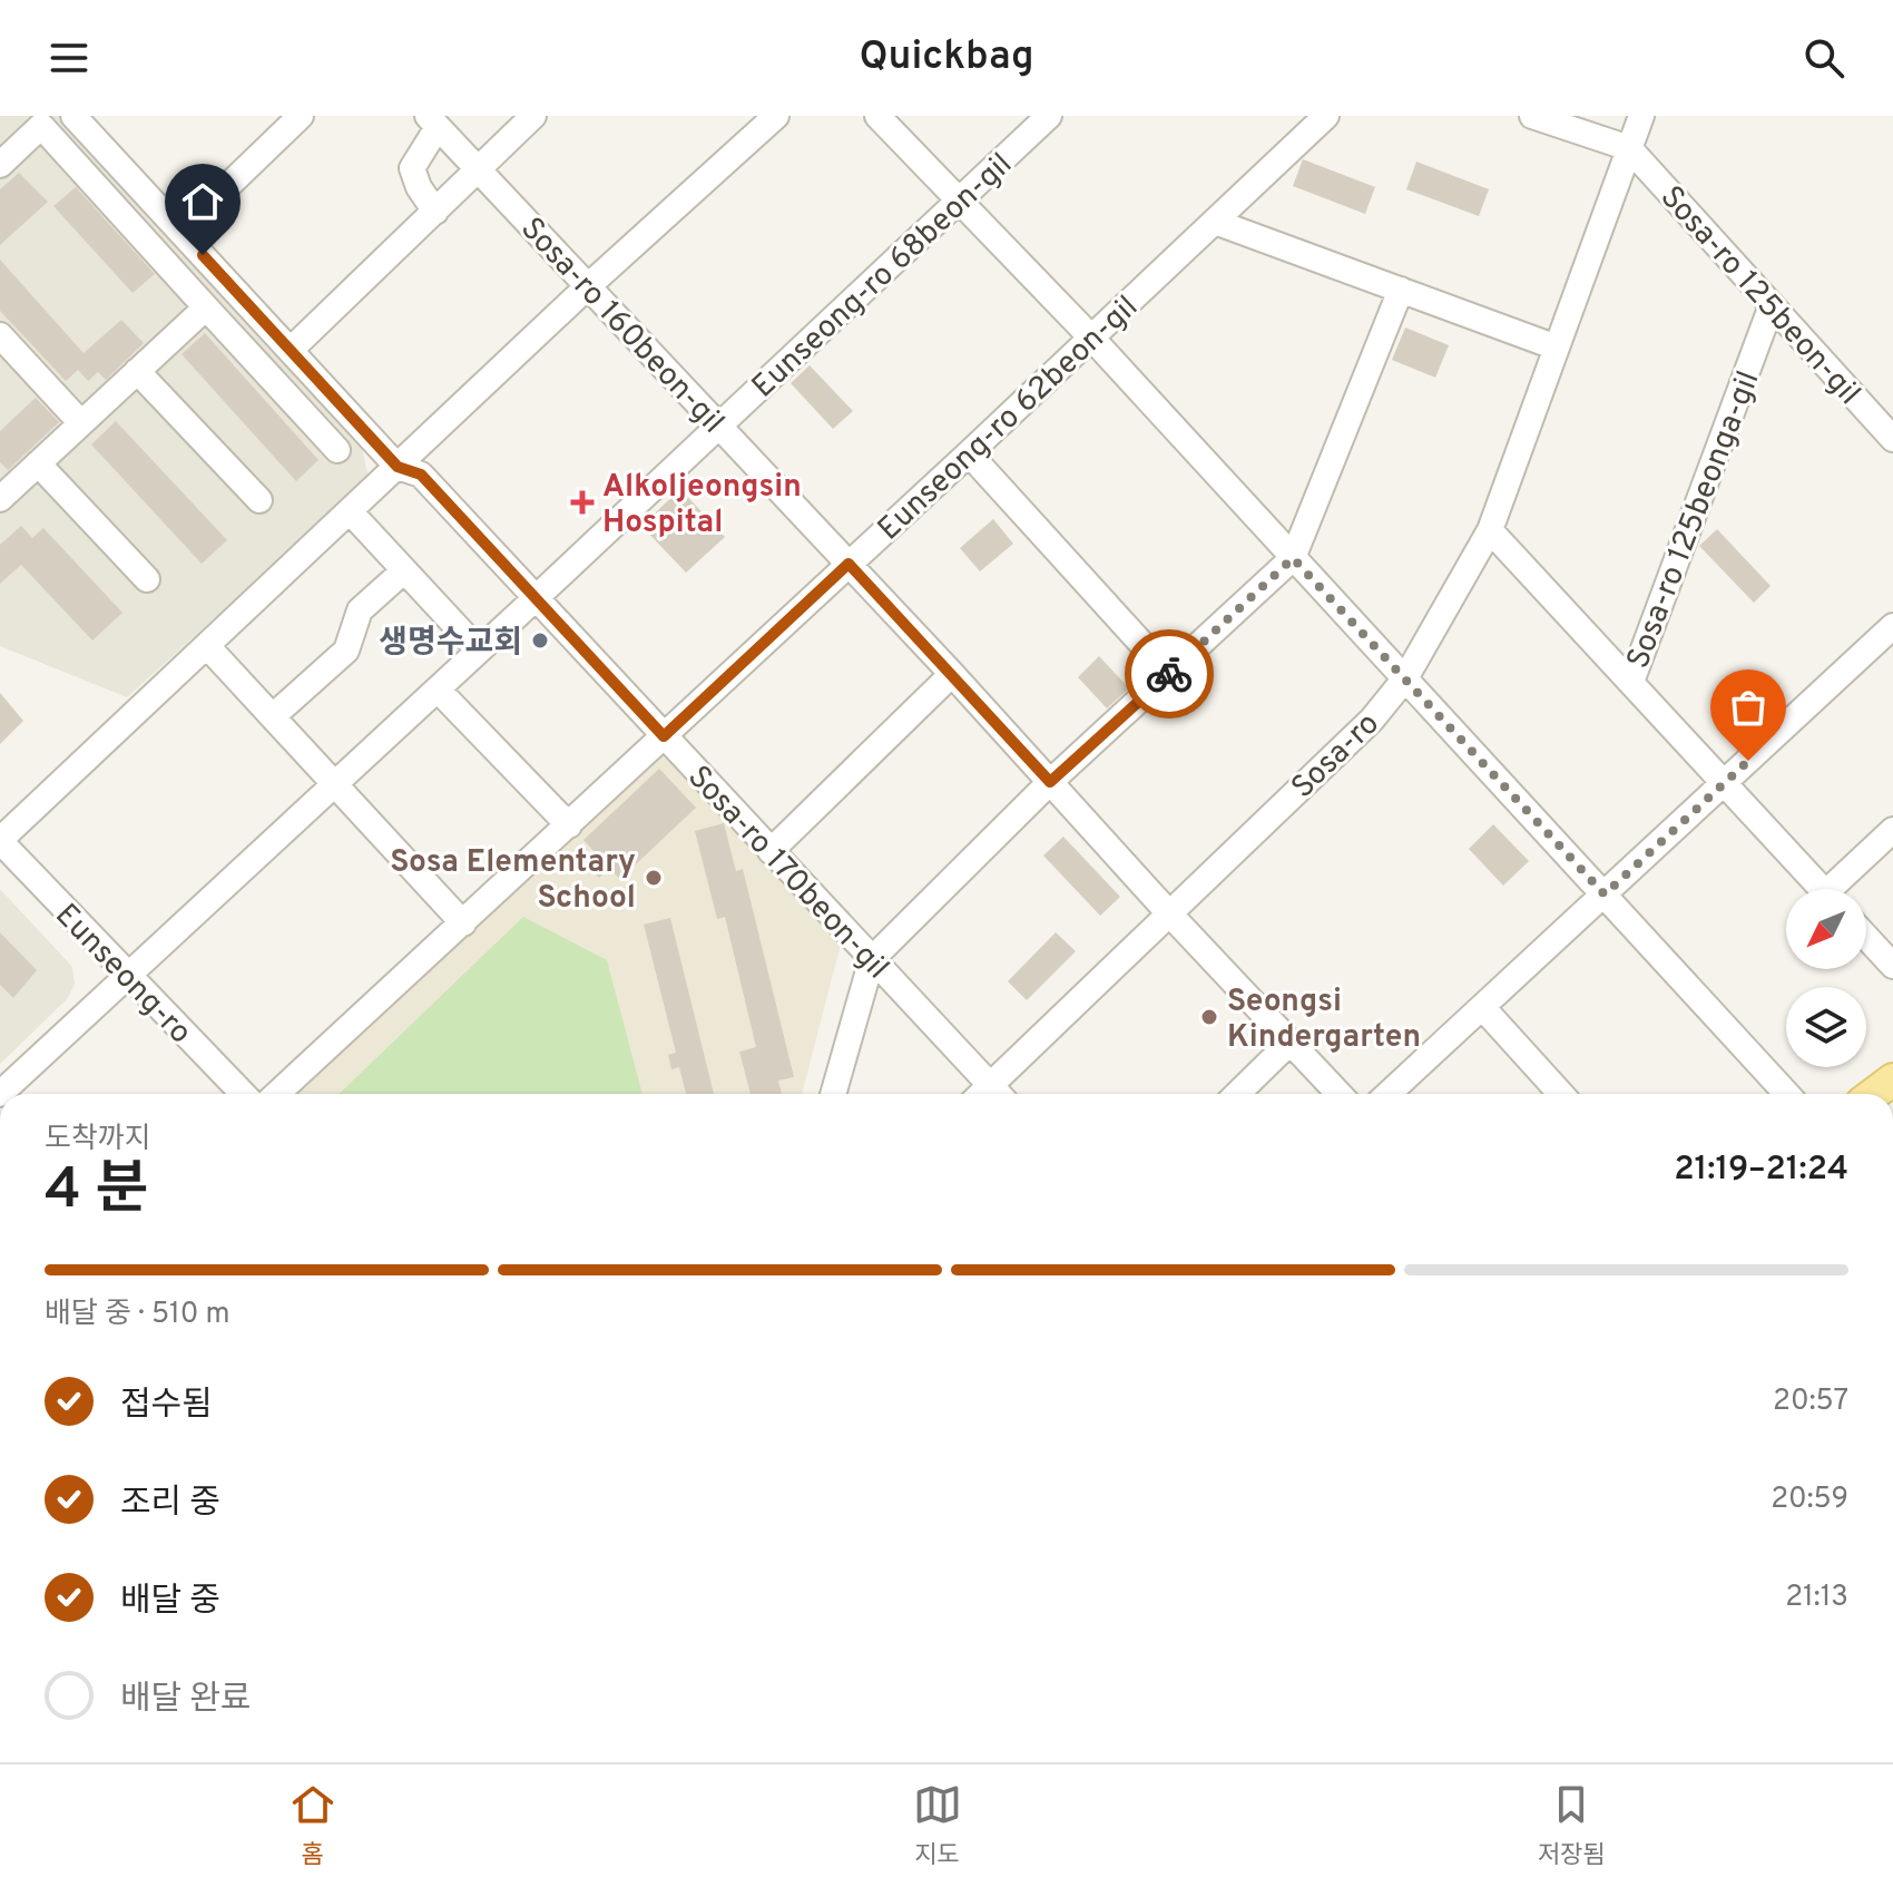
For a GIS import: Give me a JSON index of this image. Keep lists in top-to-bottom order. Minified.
{"streets":{"street":["Eunseong-ro 68beon-gil","Sosa-ro 125beon-gil","Sosa-ro 160beon-gil","Eunseong-ro 62beon-gil","Sosa-ro 125beonga-gil","Sosa-ro","Sosa-ro 170beon-gil","Eunseong-ro"]},"crossings":[["Eunseong-ro 68beon-gil","Sosa-ro 160beon-gil"],["Eunseong-ro 68beon-gil","Sosa-ro 170beon-gil"],["Eunseong-ro 68beon-gil","Eunseong-ro"],["Sosa-ro 125beon-gil","Sosa-ro 125beonga-gil"],["Sosa-ro 125beon-gil","Sosa-ro"],["Sosa-ro 160beon-gil","Eunseong-ro 62beon-gil"],["Sosa-ro 160beon-gil","Sosa-ro"],["Eunseong-ro 62beon-gil","Sosa-ro 170beon-gil"]],"places":{"health":["Alkoljeongsin Hospital"],"other":["생명수교회","Sosa Elementary School","Seongsi Kindergarten"]},"north":"bottom left","page":{"header":"Quickbag","heading":["4 분","도착까지","21:19–21:24"],"bar":"배달 중 · 510 m","list":[["접수됨","20:57"],["조리 중","20:59"],["배달 중","21:13"],"배달 완료"],"tabs":["홈","지도","저장됨"]}}
